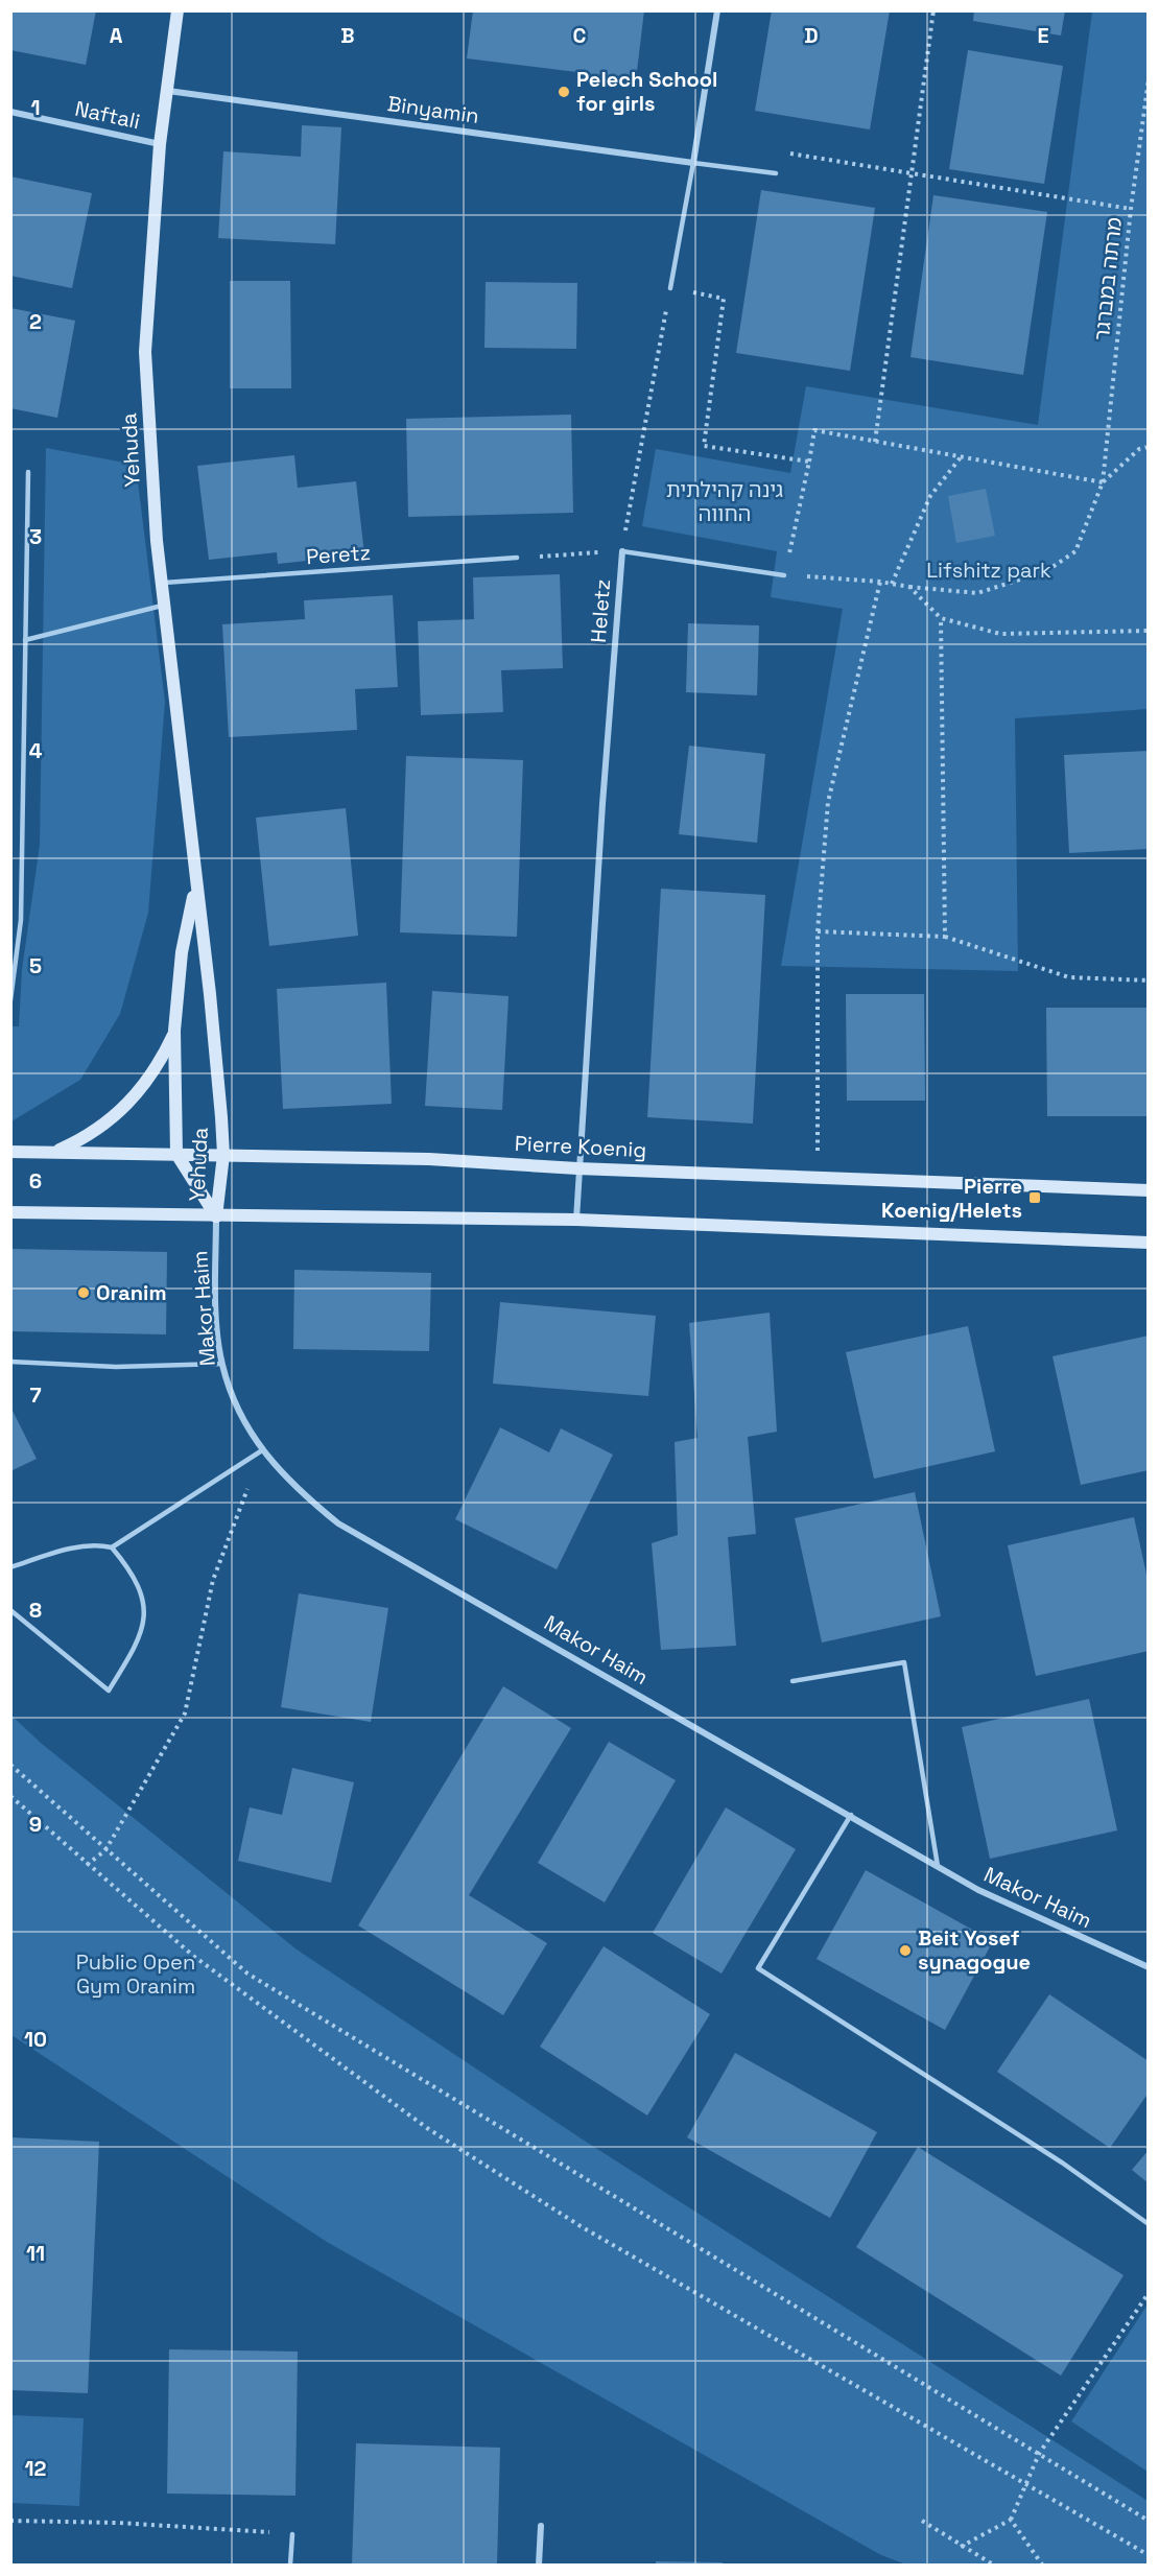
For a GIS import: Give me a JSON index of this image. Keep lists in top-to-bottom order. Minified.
{"streets":{"street":["Binyamin","Naftali","Yehuda","Heletz","Pierre Koenig","Makor Haim"],"lane":["Peretz"],"path":["מרתה במברגר"]},"crossings":[["Binyamin","Yehuda"],["Naftali","Yehuda"],["Yehuda","Peretz"],["Yehuda","Pierre Koenig"],["Yehuda","Makor Haim"],["Heletz","Pierre Koenig"]],"parks":["גינה קהילתית החווה","Lifshitz park","Public Open Gym Oranim"],"places":{"other":["Pelech School for girls","Oranim","Beit Yosef synagogue"],"transit":["Pierre Koenig/Helets"]},"grid":{"columns":["A","B","C","D","E"],"rows":["1","2","3","4","5","6","7","8","9","10","11","12"]}}
